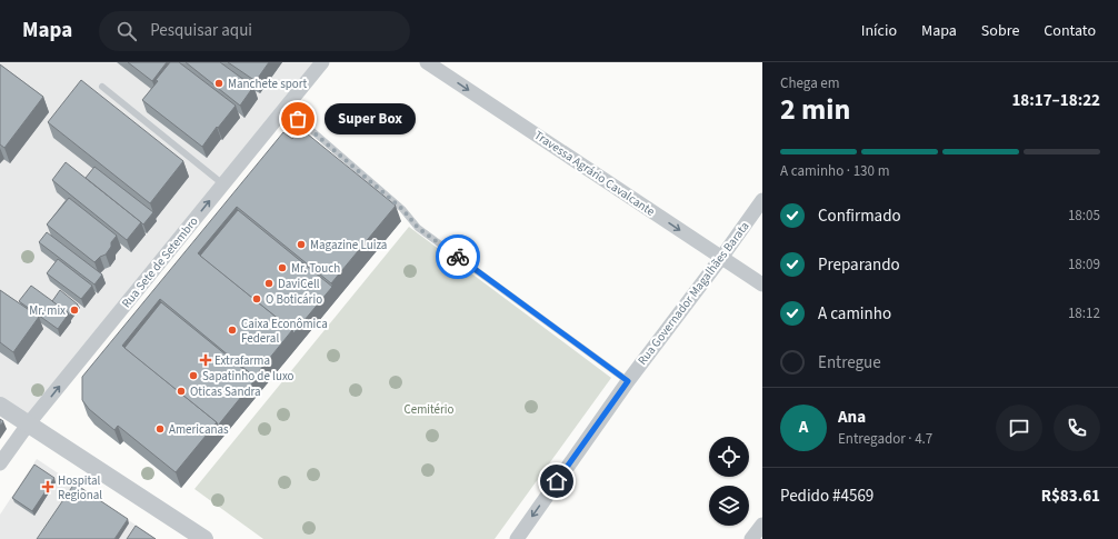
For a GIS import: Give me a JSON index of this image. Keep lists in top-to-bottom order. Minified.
{"streets":{"street":["Travessa Agrário Cavalcante","Rua Sete de Setembro","Rua Governador Magalhães Barata"]},"crossings":[["Travessa Agrário Cavalcante","Rua Governador Magalhães Barata"]],"one_way":["Travessa Agrário Cavalcante","Rua Sete de Setembro","Rua Governador Magalhães Barata"],"parks":["Cemitério"],"places":{"other":["Manchete sport","Super Box","Magazine Luiza","Mr. Touch","DaviCell","O Boticário","Mr. mix","Caixa Econômica Federal","Sapatinho de luxo","Oticas Sandra","Americanas"],"health":["Extrafarma","Hospital Regional"]},"page":{"header":"Mapa","search":"Pesquisar aqui","nav":["Início","Mapa","Sobre","Contato"],"heading":["2 min","Chega em","18:17–18:22"],"panel":["Ana","Entregador · 4.7","Pedido #4569","R$83.61"],"bubble":"Super Box","bar":"A caminho · 130 m","list":[["Confirmado","18:05"],["Preparando","18:09"],["A caminho","18:12"],"Entregue"],"round":"A"}}
